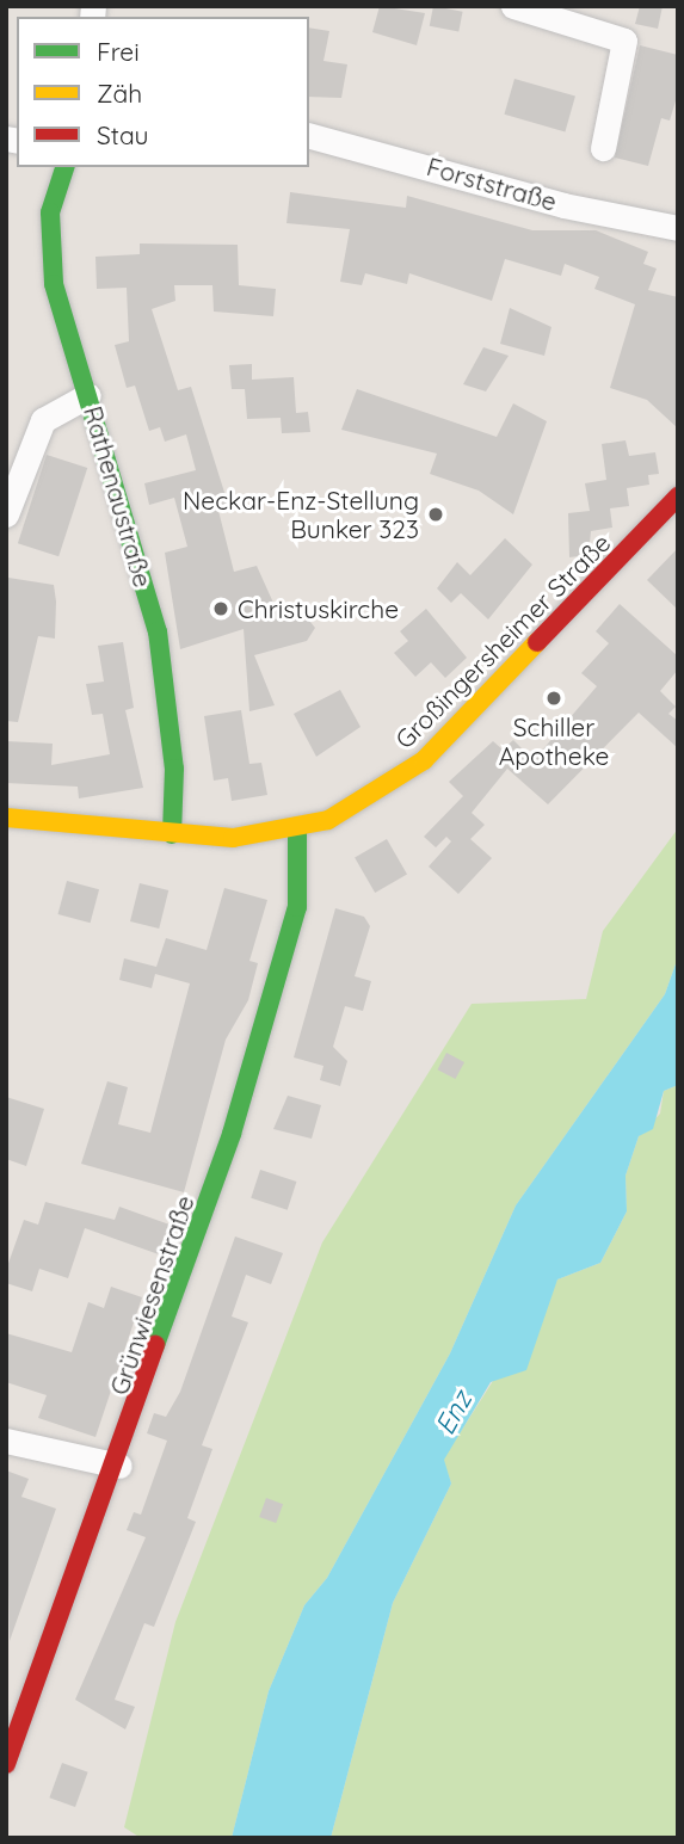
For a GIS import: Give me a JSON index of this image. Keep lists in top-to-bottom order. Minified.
{"streets":{"street":["Forststraße","Rathenaustraße","Großingersheimer Straße","Grünwiesenstraße"]},"crossings":[["Rathenaustraße","Großingersheimer Straße"],["Großingersheimer Straße","Grünwiesenstraße"]],"water":["Enz"],"places":["Neckar-Enz-Stellung Bunker 323","Christuskirche","Schiller Apotheke"],"legend":["Frei","Zäh","Stau"]}
